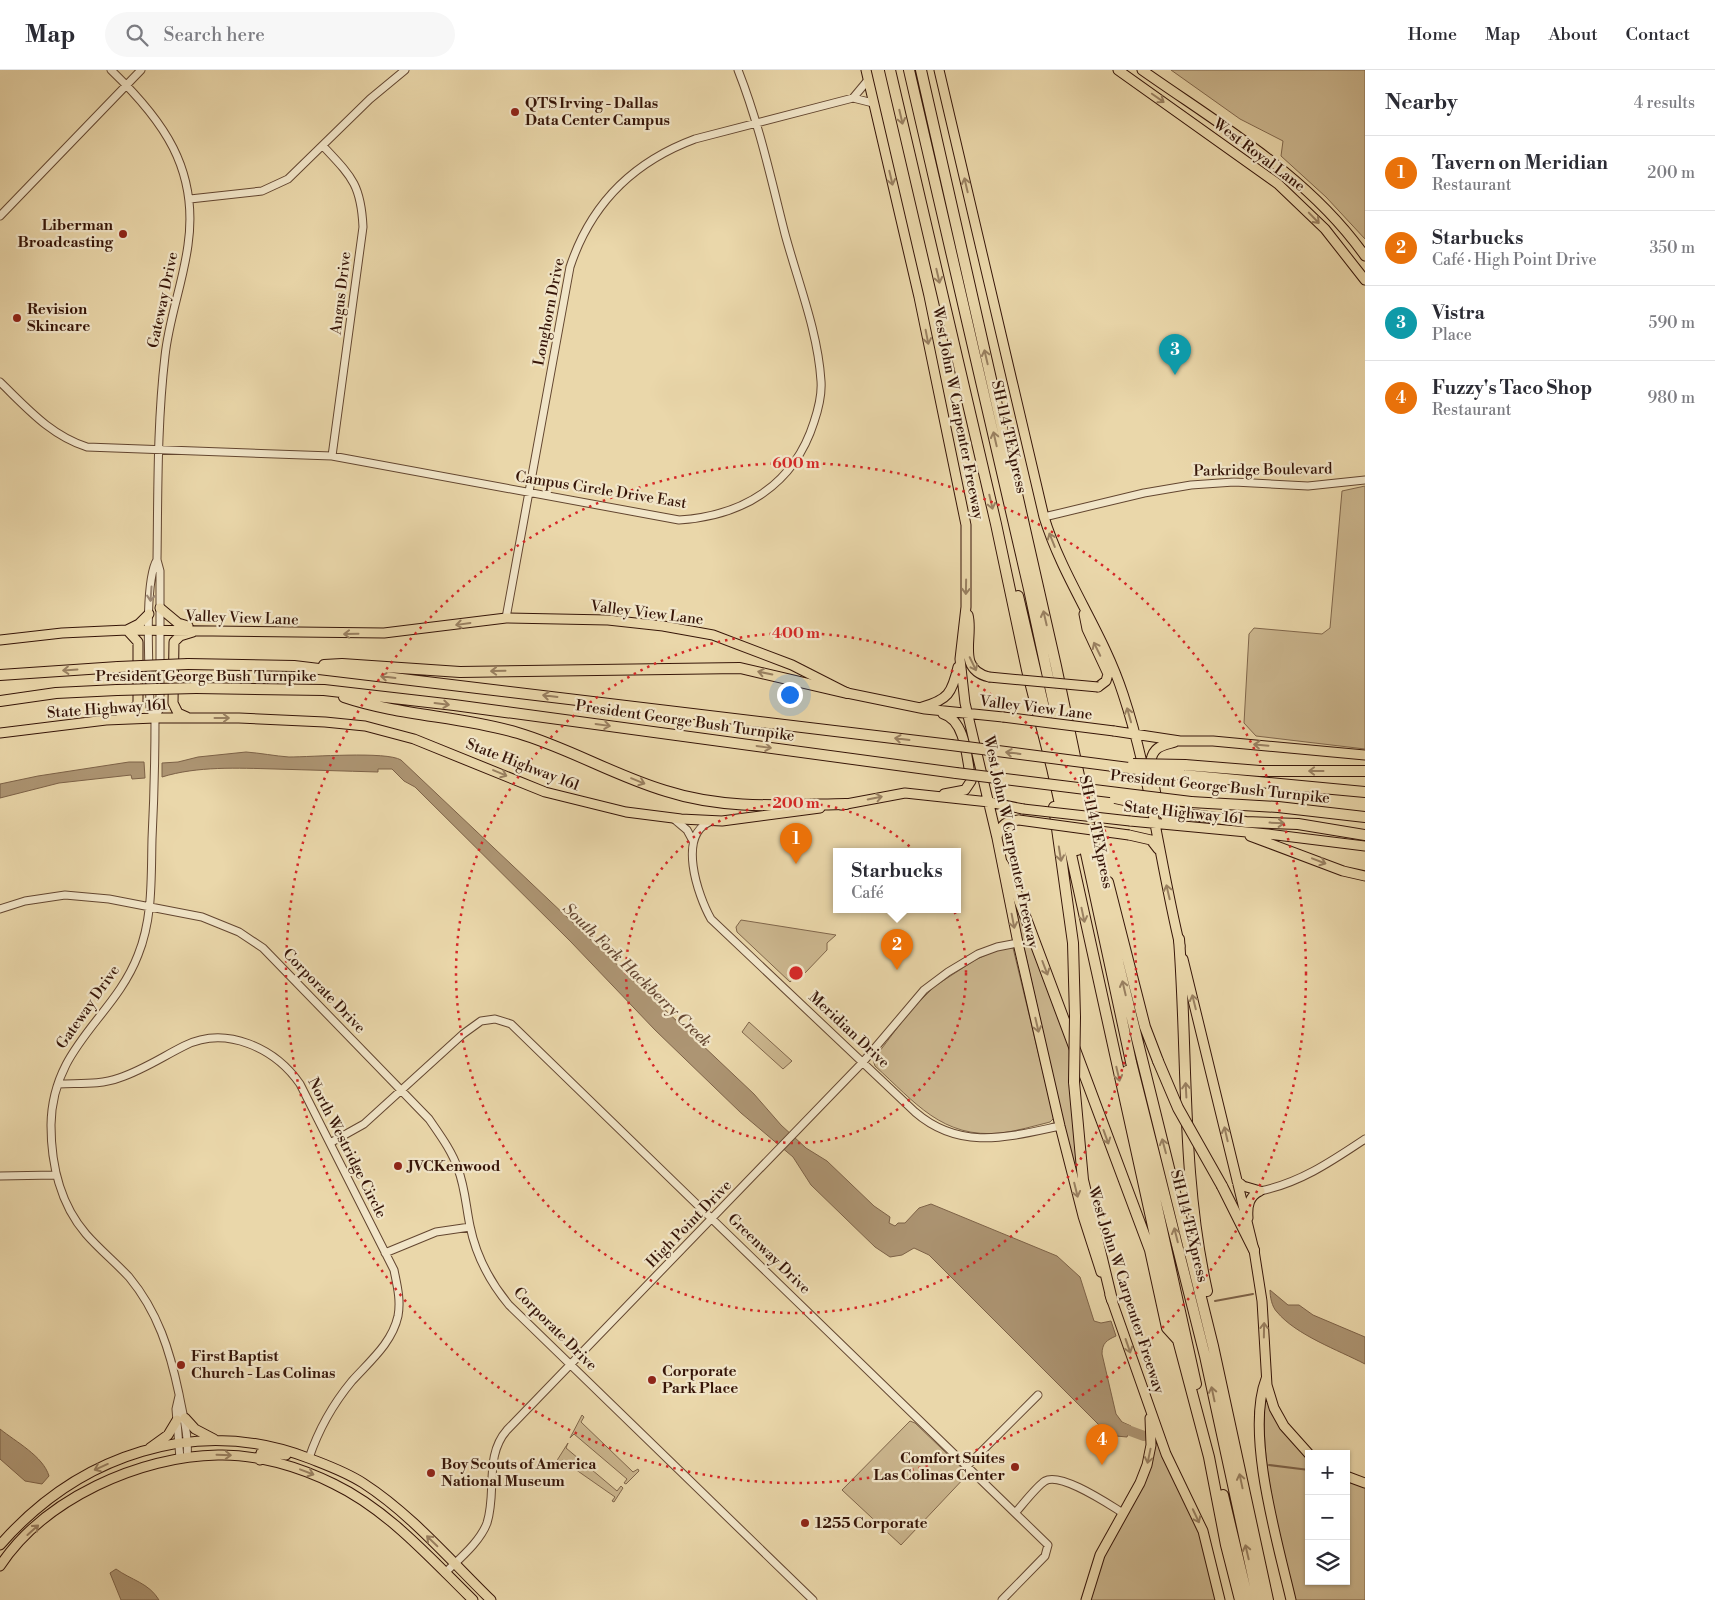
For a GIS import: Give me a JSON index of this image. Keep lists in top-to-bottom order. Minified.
{"streets":{"highway":["West John W Carpenter Freeway","SH 114 TEXpress","President George Bush Turnpike"],"main road":["West Royal Lane","Valley View Lane","State Highway 161"],"street":["Angus Drive","Gateway Drive","Longhorn Drive","Parkridge Boulevard","Campus Circle Drive East","Corporate Drive","Meridian Drive","North Westridge Circle","High Point Drive","Greenway Drive"]},"crossings":[["Angus Drive","Campus Circle Drive East"],["Gateway Drive","Campus Circle Drive East"],["Gateway Drive","Valley View Lane"],["Gateway Drive","State Highway 161"],["Gateway Drive","Corporate Drive"],["Gateway Drive","North Westridge Circle"],["Longhorn Drive","West John W Carpenter Freeway"],["Longhorn Drive","Campus Circle Drive East"],["Longhorn Drive","Valley View Lane"],["West John W Carpenter Freeway","SH 114 TEXpress"],["West John W Carpenter Freeway","Valley View Lane"],["West John W Carpenter Freeway","State Highway 161"],["West John W Carpenter Freeway","Meridian Drive"],["West John W Carpenter Freeway","High Point Drive"],["Corporate Drive","High Point Drive"],["Corporate Drive","Greenway Drive"],["Meridian Drive","High Point Drive"],["North Westridge Circle","Greenway Drive"],["High Point Drive","Greenway Drive"]],"one_way":["Valley View Lane","State Highway 161"],"water":["South Fork Hackberry Creek"],"places":["QTS Irving - Dallas Data Center Campus","Liberman Broadcasting","Revision Skincare","JVCKenwood","First Baptist Church - Las Colinas","Corporate Park Place","Comfort Suites Las Colinas Center","Boy Scouts of America National Museum","1255 Corporate"],"page":{"header":"Map","search":"Search here","nav":["Home","Map","About","Contact"],"heading":["Nearby","4 results"],"list":[{"mark":"1","name":"Tavern on Meridian","note":"Restaurant","value":"200 m"},{"mark":"2","name":"Starbucks","note":"Café · High Point Drive","value":"350 m"},{"mark":"3","name":"Vistra","note":"Place","value":"590 m"},{"mark":"4","name":"Fuzzy's Taco Shop","note":"Restaurant","value":"980 m"}],"pins":["3","1","2","4"],"popup":["Starbucks","Café"],"map_buttons":["+","−"]},"rings":["600 m","400 m","200 m"]}
